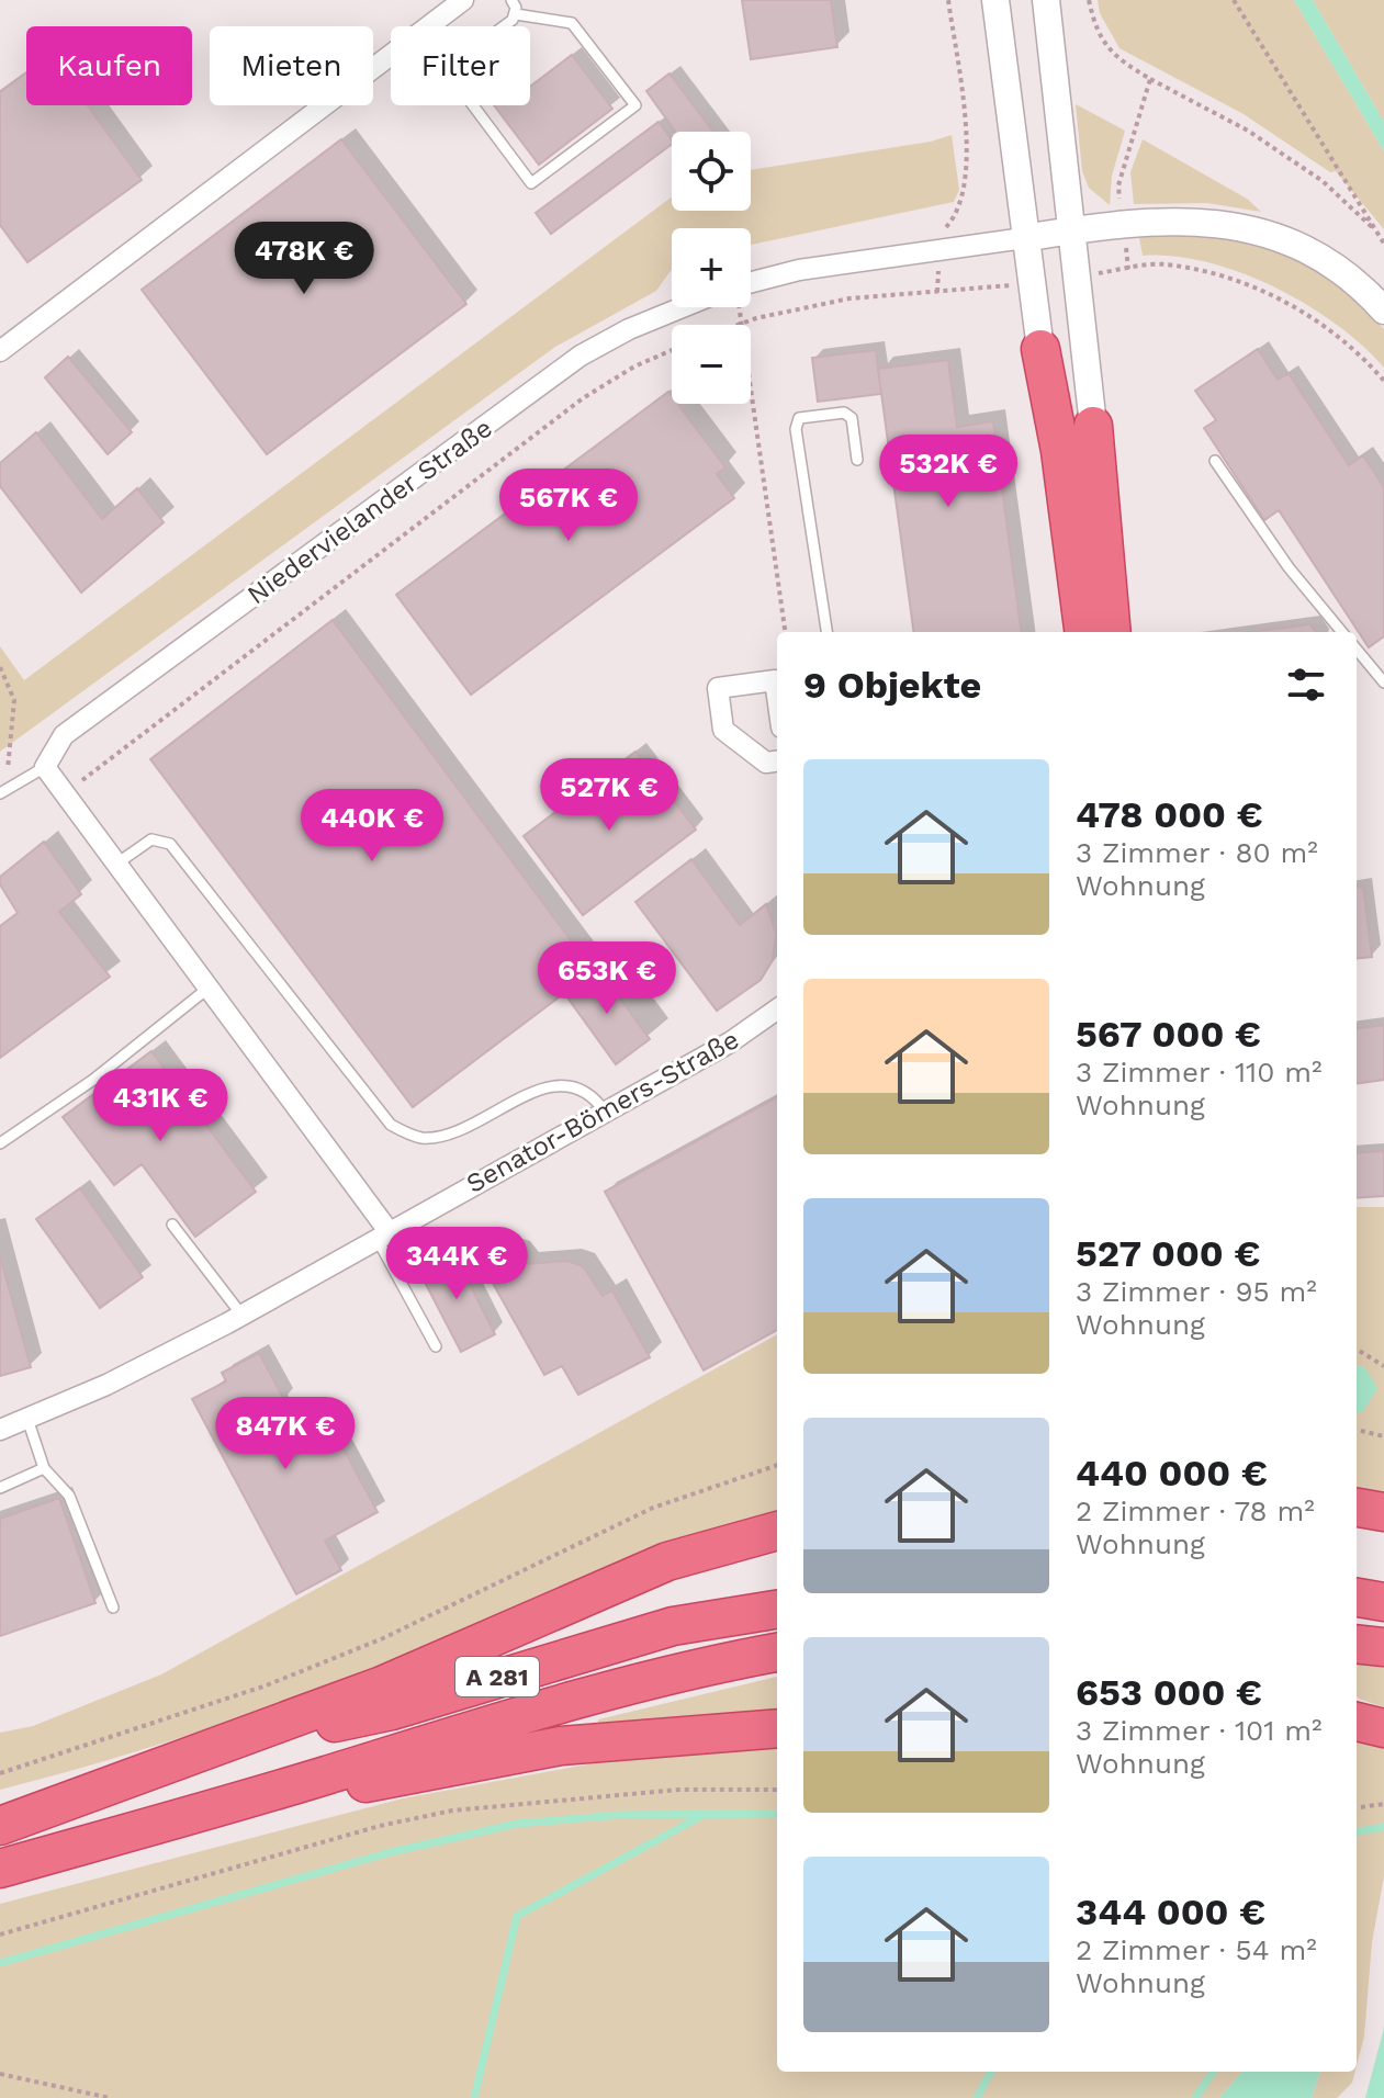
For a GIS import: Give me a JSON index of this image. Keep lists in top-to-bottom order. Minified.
{"streets":{"highway":["A 281"],"street":["Niedervielander Straße","Senator-Bömers-Straße"]},"page":{"chip":["Kaufen","Mieten","Filter"],"map_buttons":["+","−"],"price":["478K €","532K €","567K €","527K €","440K €","653K €","431K €","344K €","847K €"],"heading":"9 Objekte","list":[{"name":"478 000 €","note":"3 Zimmer · 80 m² · Wohnung"},{"name":"567 000 €","note":"3 Zimmer · 110 m² · Wohnung"},{"name":"527 000 €","note":"3 Zimmer · 95 m² · Wohnung"},{"name":"440 000 €","note":"2 Zimmer · 78 m² · Wohnung"},{"name":"653 000 €","note":"3 Zimmer · 101 m² · Wohnung"},{"name":"344 000 €","note":"2 Zimmer · 54 m² · Wohnung"}]}}
